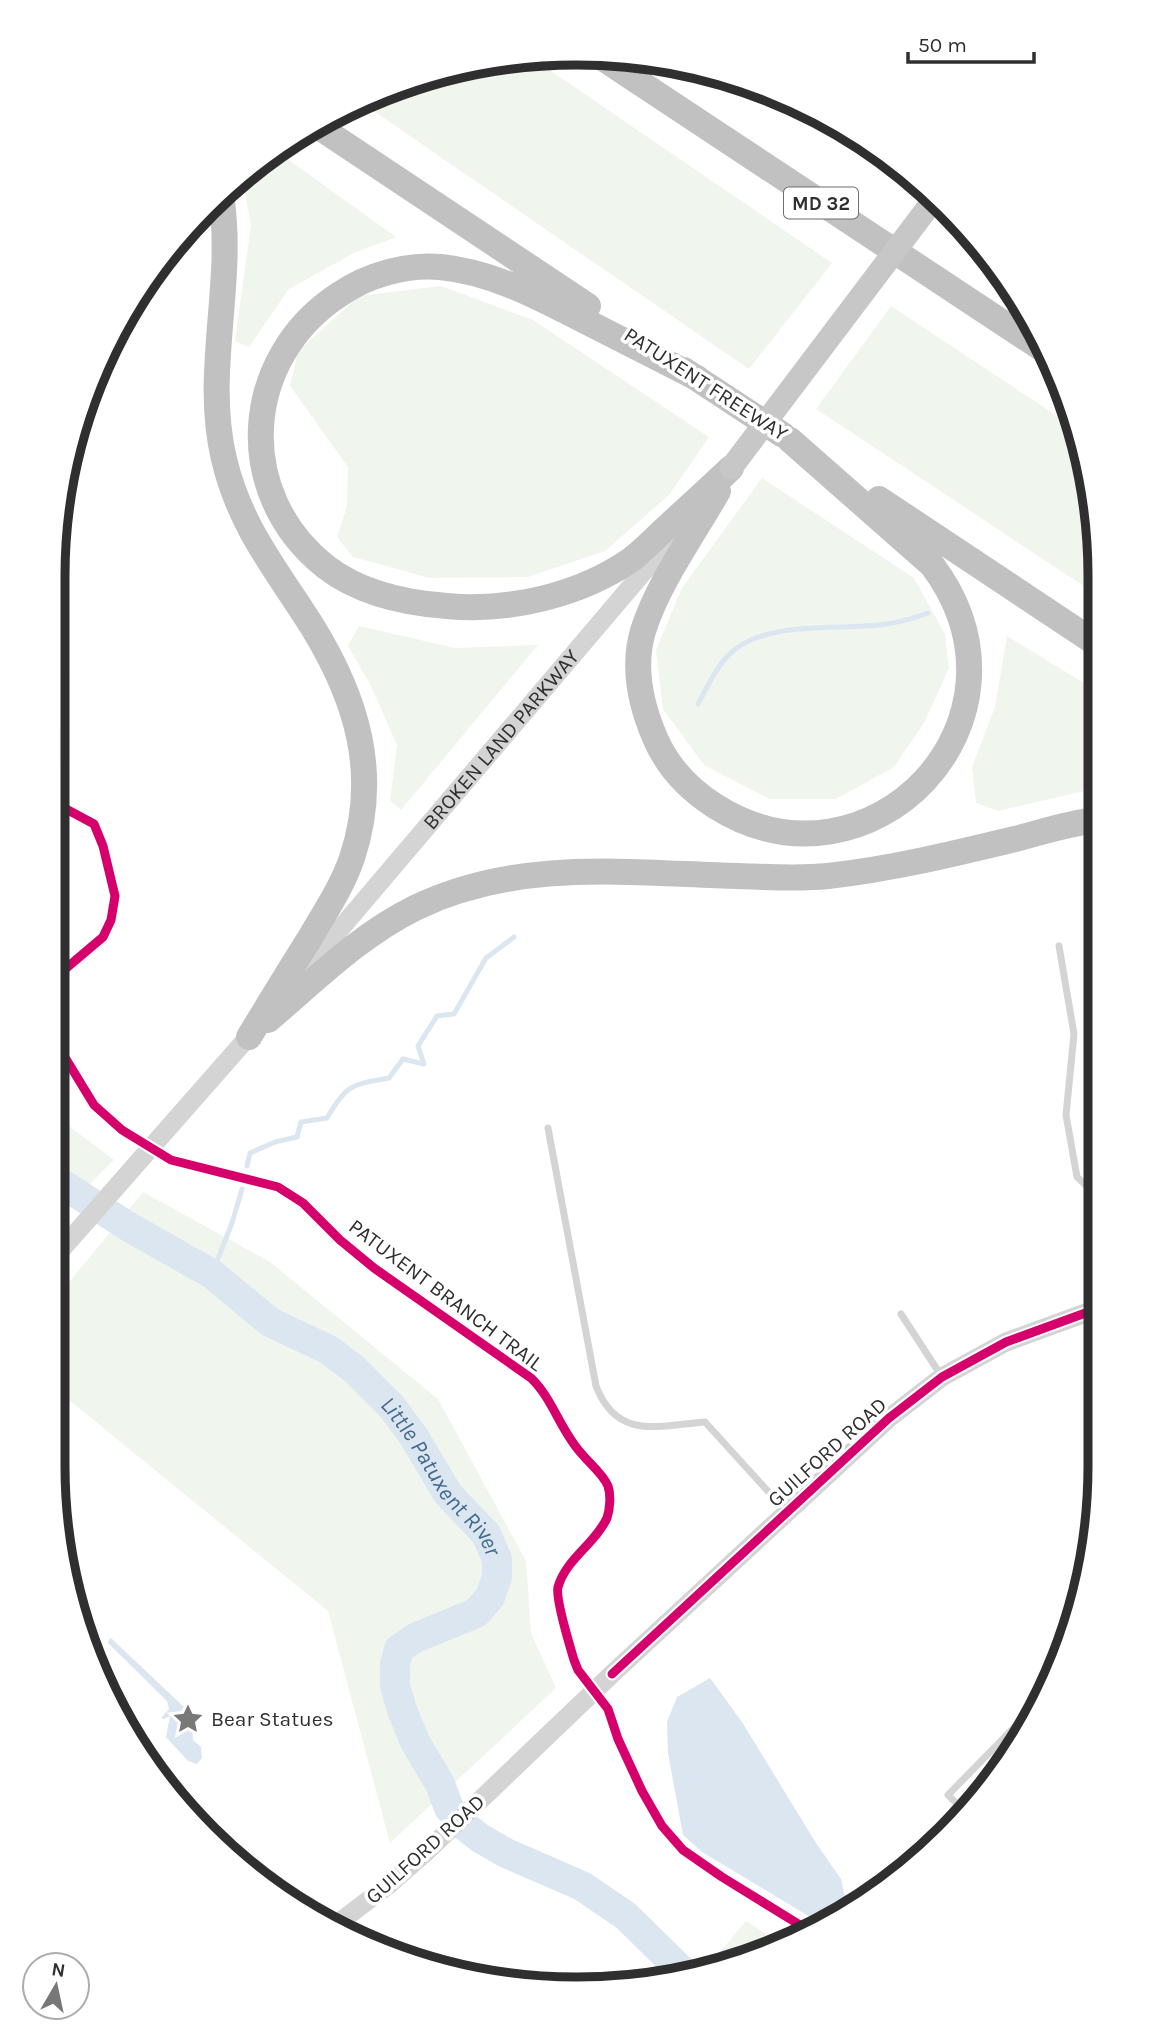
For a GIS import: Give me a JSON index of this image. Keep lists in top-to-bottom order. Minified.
{"streets":{"highway":["MD 32","PATUXENT FREEWAY"],"main road":["BROKEN LAND PARKWAY"],"street":["GUILFORD ROAD"],"cycle path":["PATUXENT BRANCH TRAIL"]},"water":["Little Patuxent River"],"places":{"place":["Bear Statues"]},"scale_bar":"50 m","north":"top"}
